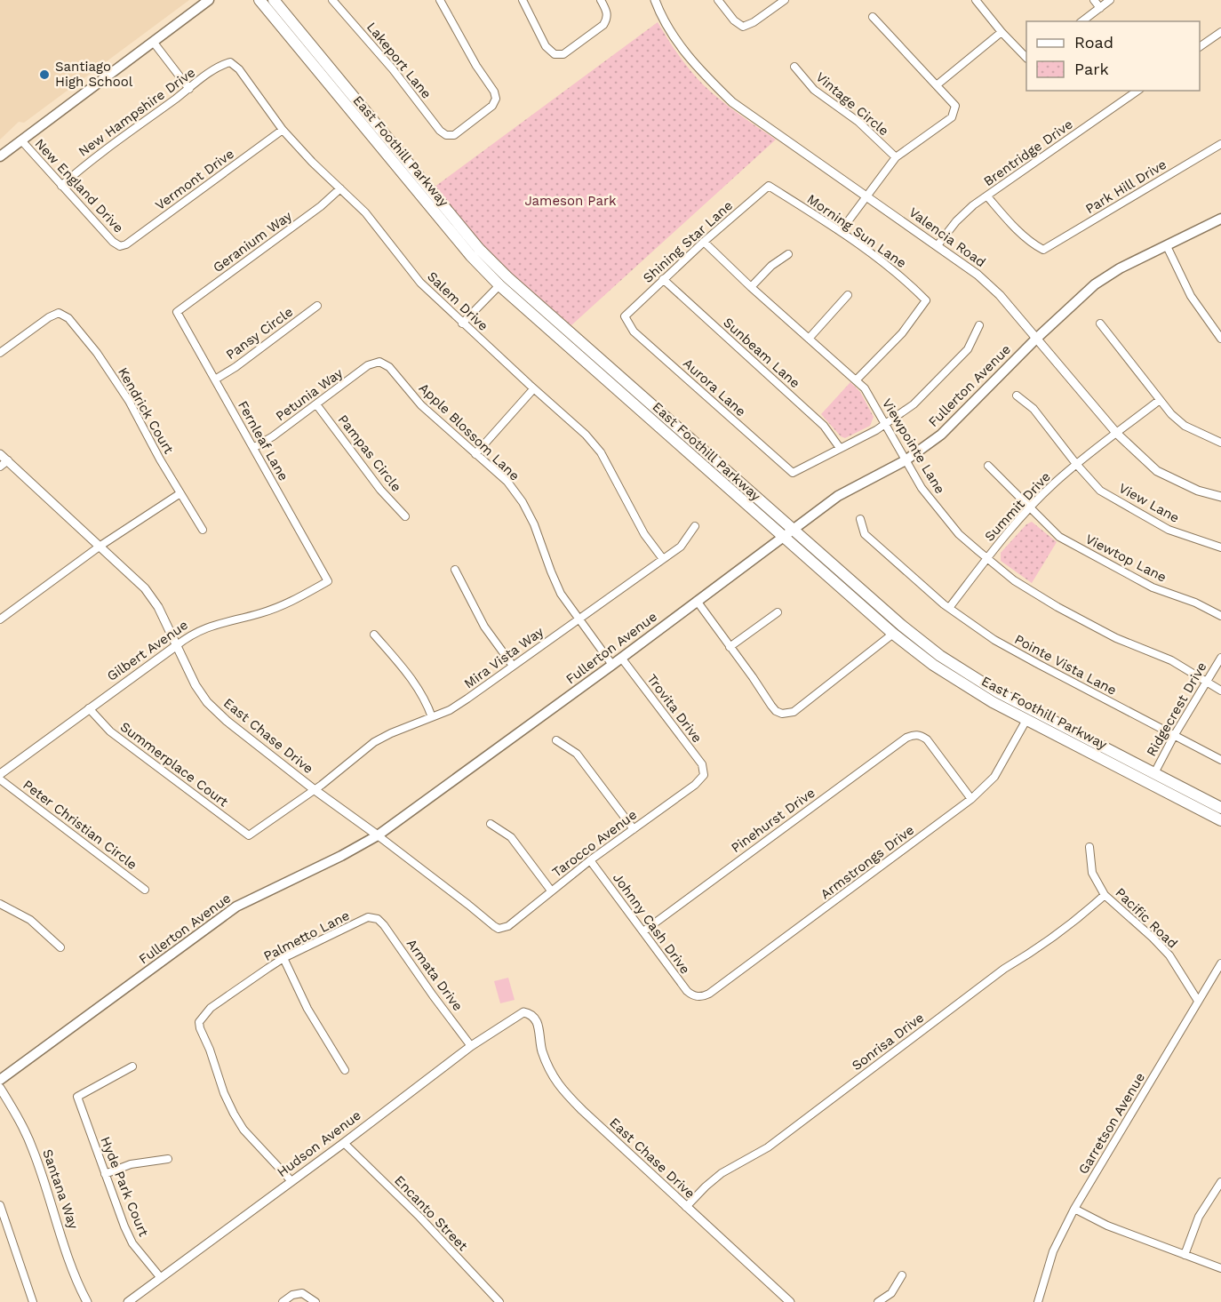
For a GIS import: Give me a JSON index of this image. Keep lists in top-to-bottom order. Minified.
{"streets":{"main road":["East Foothill Parkway","Fullerton Avenue"],"street":["Lakeport Lane","Vintage Circle","New Hampshire Drive","Brentridge Drive","Vermont Drive","New England Drive","Park Hill Drive","Morning Sun Lane","Valencia Road","Geranium Way","Shining Star Lane","Salem Drive","Pansy Circle","Sunbeam Lane","Aurora Lane","Petunia Way","Kendrick Court","Apple Blossom Lane","Fernleaf Lane","Viewpointe Lane","Pampas Circle","View Lane","Summit Drive","Viewtop Lane","Gilbert Avenue","Mira Vista Way","Pointe Vista Lane","Trovita Drive","Ridgecrest Drive","East Chase Drive","Summerplace Court","Pinehurst Drive","Peter Christian Circle","Tarocco Avenue","Armstrongs Drive","Pacific Road","Johnny Cash Drive","Palmetto Lane","Armata Drive","Sonrisa Drive","Garretson Avenue","Hudson Avenue","Hyde Park Court","Santana Way","Encanto Street"]},"crossings":[["New Hampshire Drive","New England Drive"],["New Hampshire Drive","Salem Drive"],["East Foothill Parkway","Fullerton Avenue"],["East Foothill Parkway","Ridgecrest Drive"],["East Foothill Parkway","Armstrongs Drive"],["Brentridge Drive","Park Hill Drive"],["Brentridge Drive","Valencia Road"],["Vermont Drive","New England Drive"],["Vermont Drive","Salem Drive"],["Morning Sun Lane","Shining Star Lane"],["Morning Sun Lane","Viewpointe Lane"],["Valencia Road","Fullerton Avenue"],["Valencia Road","Summit Drive"],["Geranium Way","Salem Drive"],["Geranium Way","Fernleaf Lane"],["Shining Star Lane","Sunbeam Lane"],["Shining Star Lane","Aurora Lane"],["Shining Star Lane","Viewpointe Lane"],["Salem Drive","Mira Vista Way"],["Pansy Circle","Fernleaf Lane"],["Sunbeam Lane","Aurora Lane"],["Fullerton Avenue","Apple Blossom Lane"],["Fullerton Avenue","Viewpointe Lane"],["Fullerton Avenue","Trovita Drive"],["Fullerton Avenue","East Chase Drive"],["Petunia Way","Apple Blossom Lane"],["Petunia Way","Fernleaf Lane"],["Petunia Way","Pampas Circle"],["Apple Blossom Lane","Mira Vista Way"],["Fernleaf Lane","Gilbert Avenue"],["Viewpointe Lane","Summit Drive"],["Viewpointe Lane","Ridgecrest Drive"],["View Lane","Summit Drive"],["Summit Drive","Viewtop Lane"],["Summit Drive","Pointe Vista Lane"],["Gilbert Avenue","East Chase Drive"],["Gilbert Avenue","Summerplace Court"],["Mira Vista Way","East Chase Drive"],["Mira Vista Way","Summerplace Court"],["Pointe Vista Lane","Ridgecrest Drive"],["Trovita Drive","Tarocco Avenue"],["East Chase Drive","Tarocco Avenue"],["East Chase Drive","Sonrisa Drive"],["East Chase Drive","Hudson Avenue"],["Pinehurst Drive","Armstrongs Drive"],["Pinehurst Drive","Johnny Cash Drive"],["Tarocco Avenue","Johnny Cash Drive"],["Armstrongs Drive","Johnny Cash Drive"],["Pacific Road","Sonrisa Drive"],["Pacific Road","Garretson Avenue"],["Palmetto Lane","Armata Drive"],["Palmetto Lane","Hudson Avenue"],["Armata Drive","Hudson Avenue"],["Hudson Avenue","Hyde Park Court"],["Hudson Avenue","Encanto Street"]],"parks":["Jameson Park"],"places":["Santiago High School"],"legend":["Road","Park"]}
